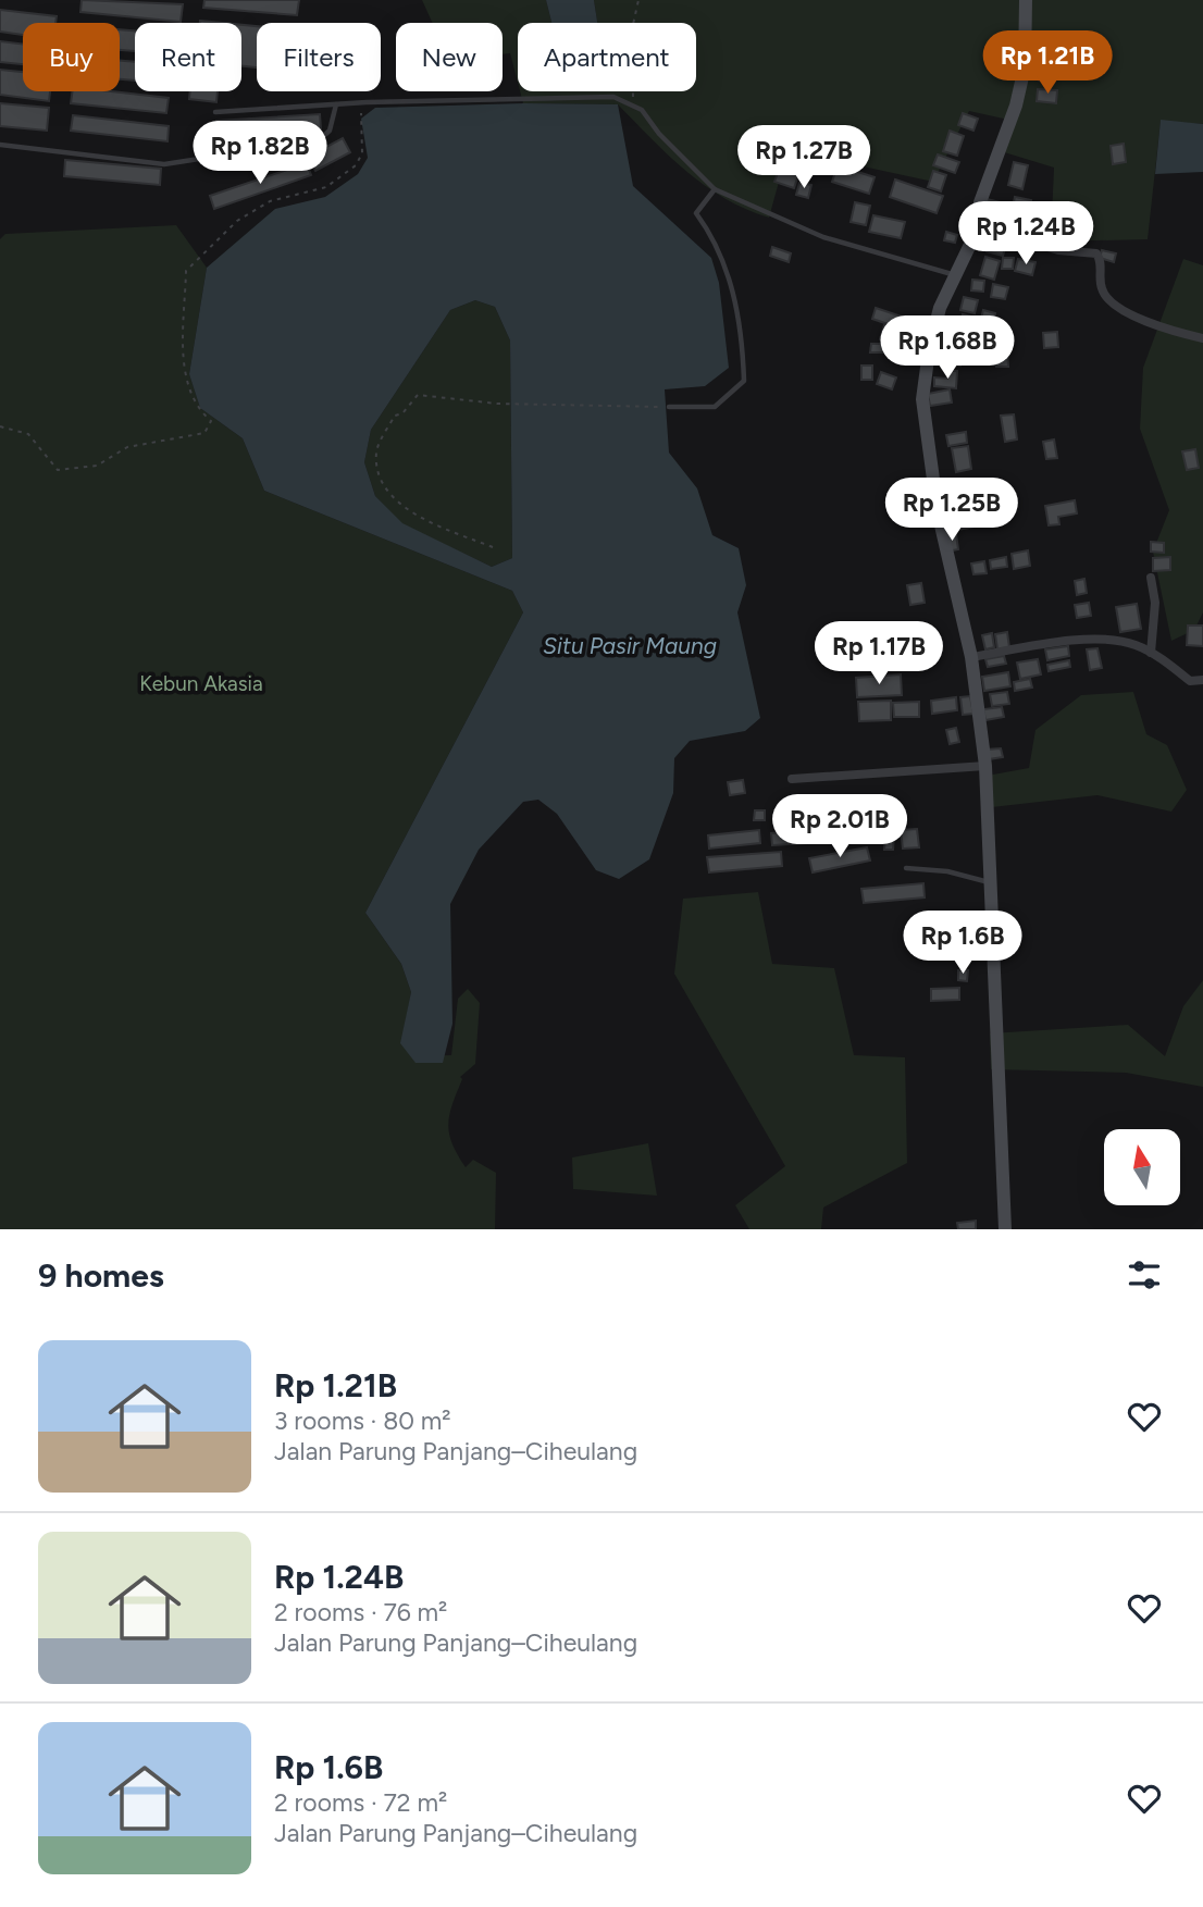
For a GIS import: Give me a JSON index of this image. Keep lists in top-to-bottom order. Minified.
{"water":["Situ Pasir Maung"],"parks":["Kebun Akasia"],"north":"top","page":{"chip":["Buy","Rent","Filters","New","Apartment"],"price":["Rp 1.21B","Rp 1.82B","Rp 1.27B","Rp 1.24B","Rp 1.68B","Rp 1.25B","Rp 1.17B","Rp 2.01B","Rp 1.6B"],"heading":"9 homes","list":[{"name":"Rp 1.21B","note":"3 rooms · 80 m² · Jalan Parung Panjang–Ciheulang"},{"name":"Rp 1.24B","note":"2 rooms · 76 m² · Jalan Parung Panjang–Ciheulang"},{"name":"Rp 1.6B","note":"2 rooms · 72 m² · Jalan Parung Panjang–Ciheulang"}]}}
